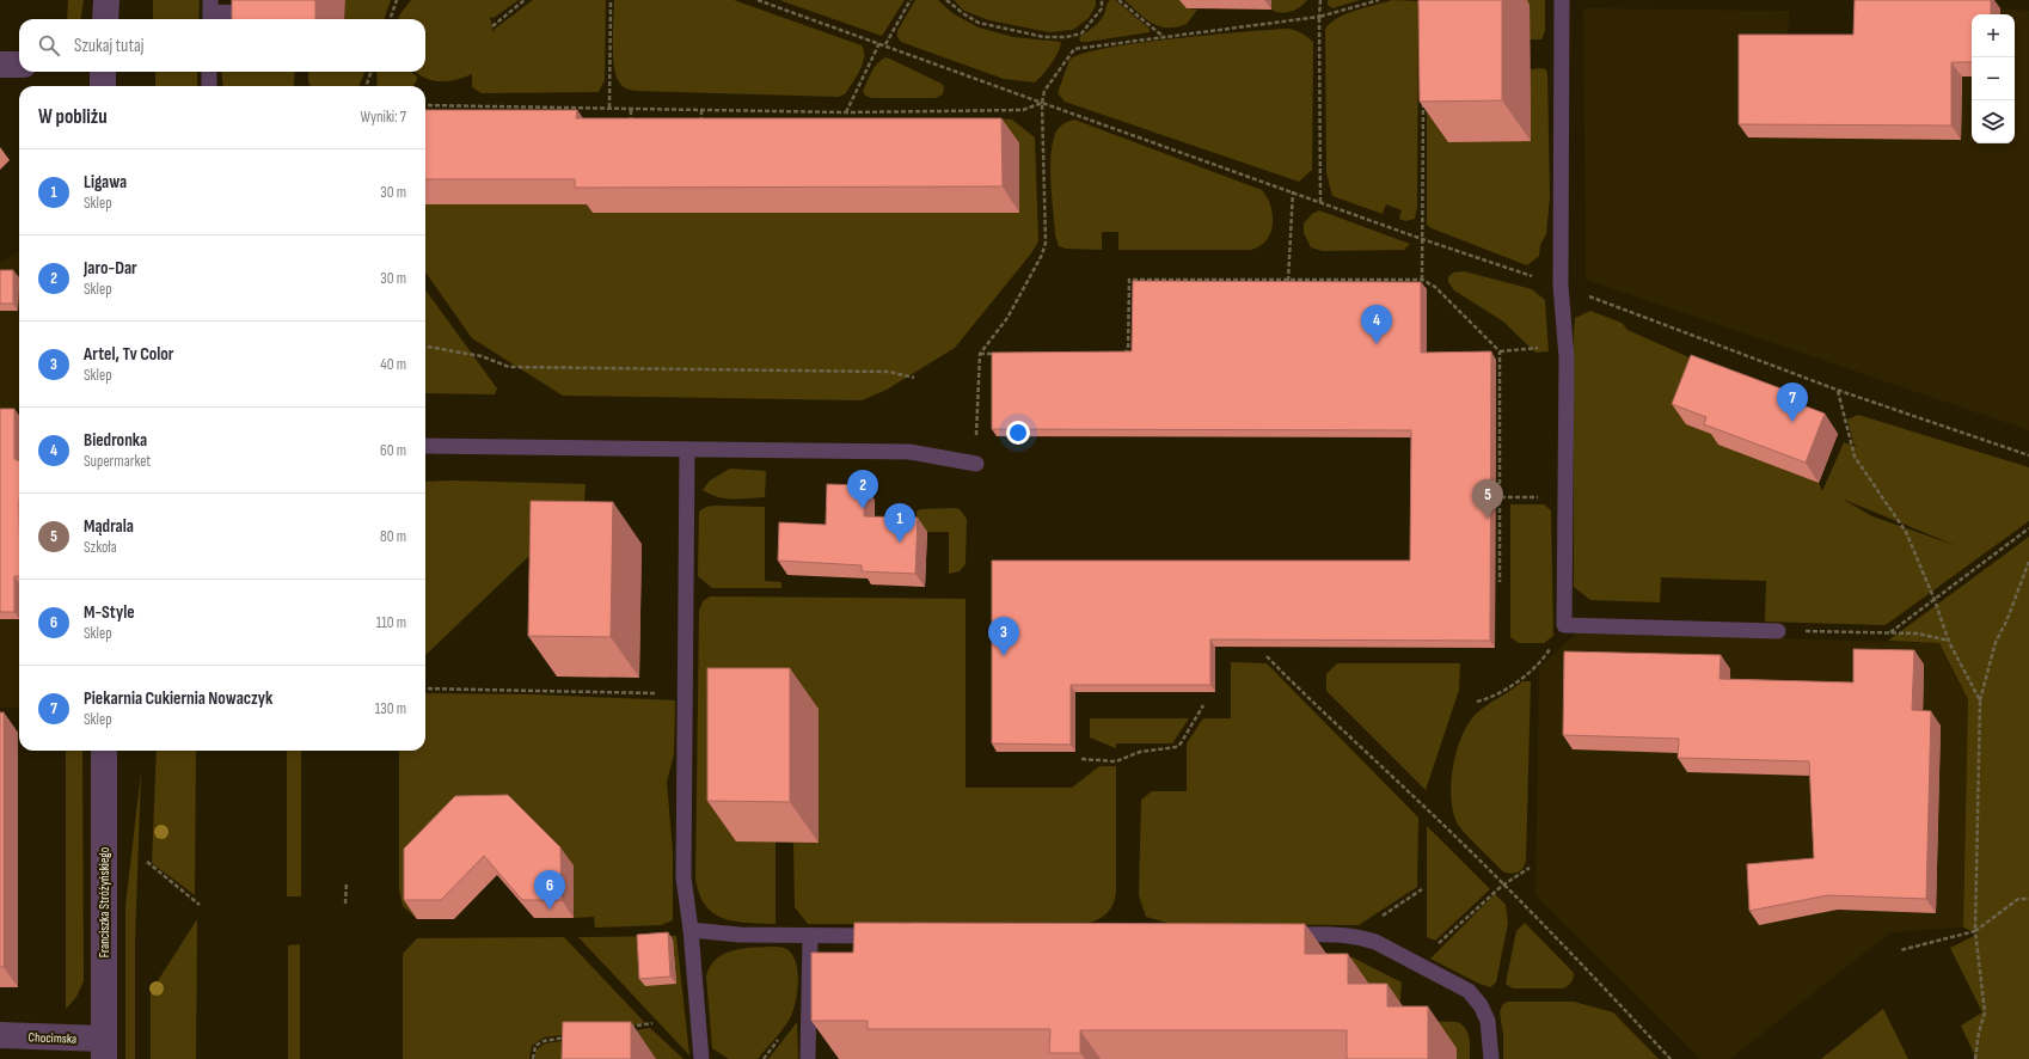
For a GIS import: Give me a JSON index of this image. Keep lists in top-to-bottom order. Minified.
{"streets":{"street":["Franciszka Stróżyńskiego","Chocimska"]},"crossings":[["Franciszka Stróżyńskiego","Chocimska"]],"page":{"map_buttons":["+","−"],"search":"Szukaj tutaj","heading":["W pobliżu","Wyniki: 7"],"list":[{"mark":"1","name":"Ligawa","note":"Sklep","value":"30 m"},{"mark":"2","name":"Jaro-Dar","note":"Sklep","value":"30 m"},{"mark":"3","name":"Artel, Tv Color","note":"Sklep","value":"40 m"},{"mark":"4","name":"Biedronka","note":"Supermarket","value":"60 m"},{"mark":"5","name":"Mądrala","note":"Szkoła","value":"80 m"},{"mark":"6","name":"M-Style","note":"Sklep","value":"110 m"},{"mark":"7","name":"Piekarnia Cukiernia Nowaczyk","note":"Sklep","value":"130 m"}],"pins":["4","7","2","5","1","3","6"]}}
